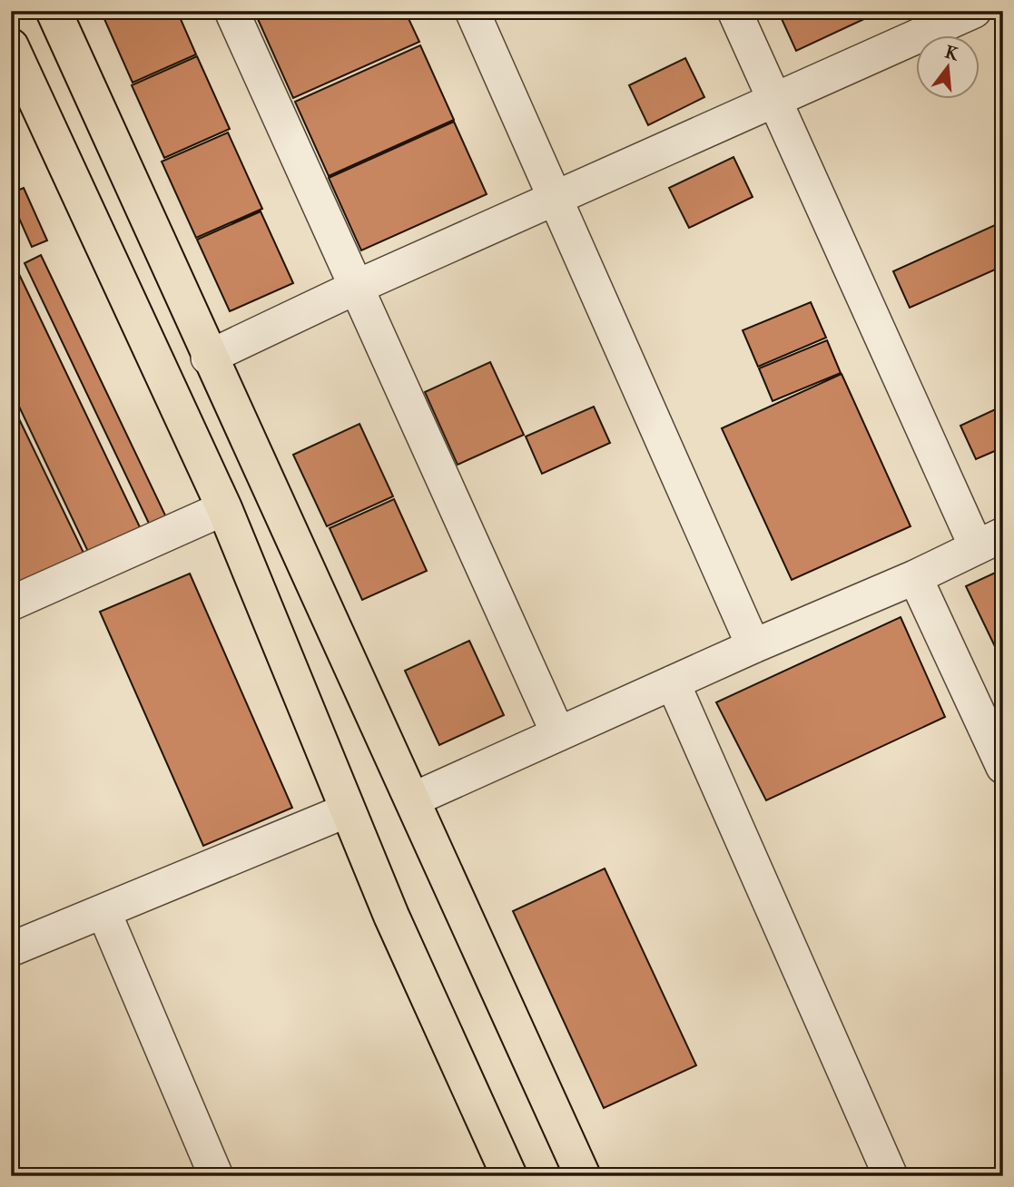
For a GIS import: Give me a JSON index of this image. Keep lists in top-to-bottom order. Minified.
{"north":"top"}
